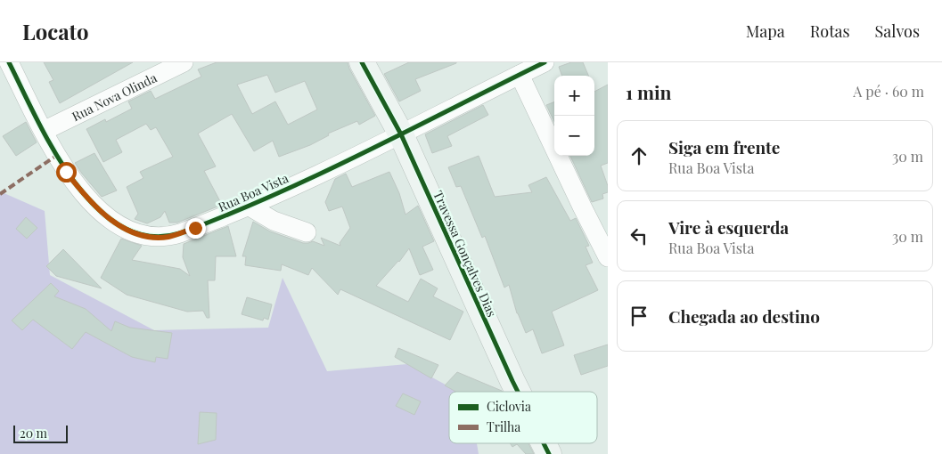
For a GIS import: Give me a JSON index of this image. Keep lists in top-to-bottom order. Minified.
{"streets":{"street":["Rua Nova Olinda","Rua Boa Vista","Travessa Gonçalves Dias"]},"crossings":[["Rua Nova Olinda","Rua Boa Vista"],["Rua Boa Vista","Travessa Gonçalves Dias"]],"legend":["Ciclovia","Trilha"],"scale_bar":"20 m","page":{"header":"Locato","nav":["Mapa","Rotas","Salvos"],"heading":["1 min","A pé · 60 m"],"map_buttons":["+","−"],"list":[["Siga em frente","Rua Boa Vista","30 m"],["Vire à esquerda","Rua Boa Vista","30 m"],"Chegada ao destino"],"scale":"20 m"}}
